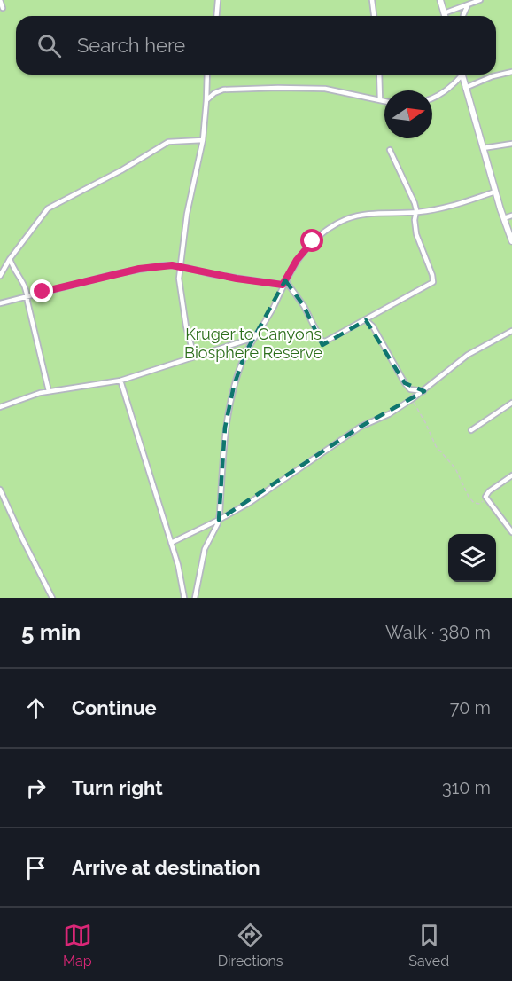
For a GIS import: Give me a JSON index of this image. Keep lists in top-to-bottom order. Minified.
{"parks":["Kruger to Canyons Biosphere Reserve"],"north":"right","page":{"search":"Search here","heading":["5 min","Walk · 380 m"],"list":[["Continue","70 m"],["Turn right","310 m"],"Arrive at destination"],"nav":["Map","Directions","Saved"]}}
